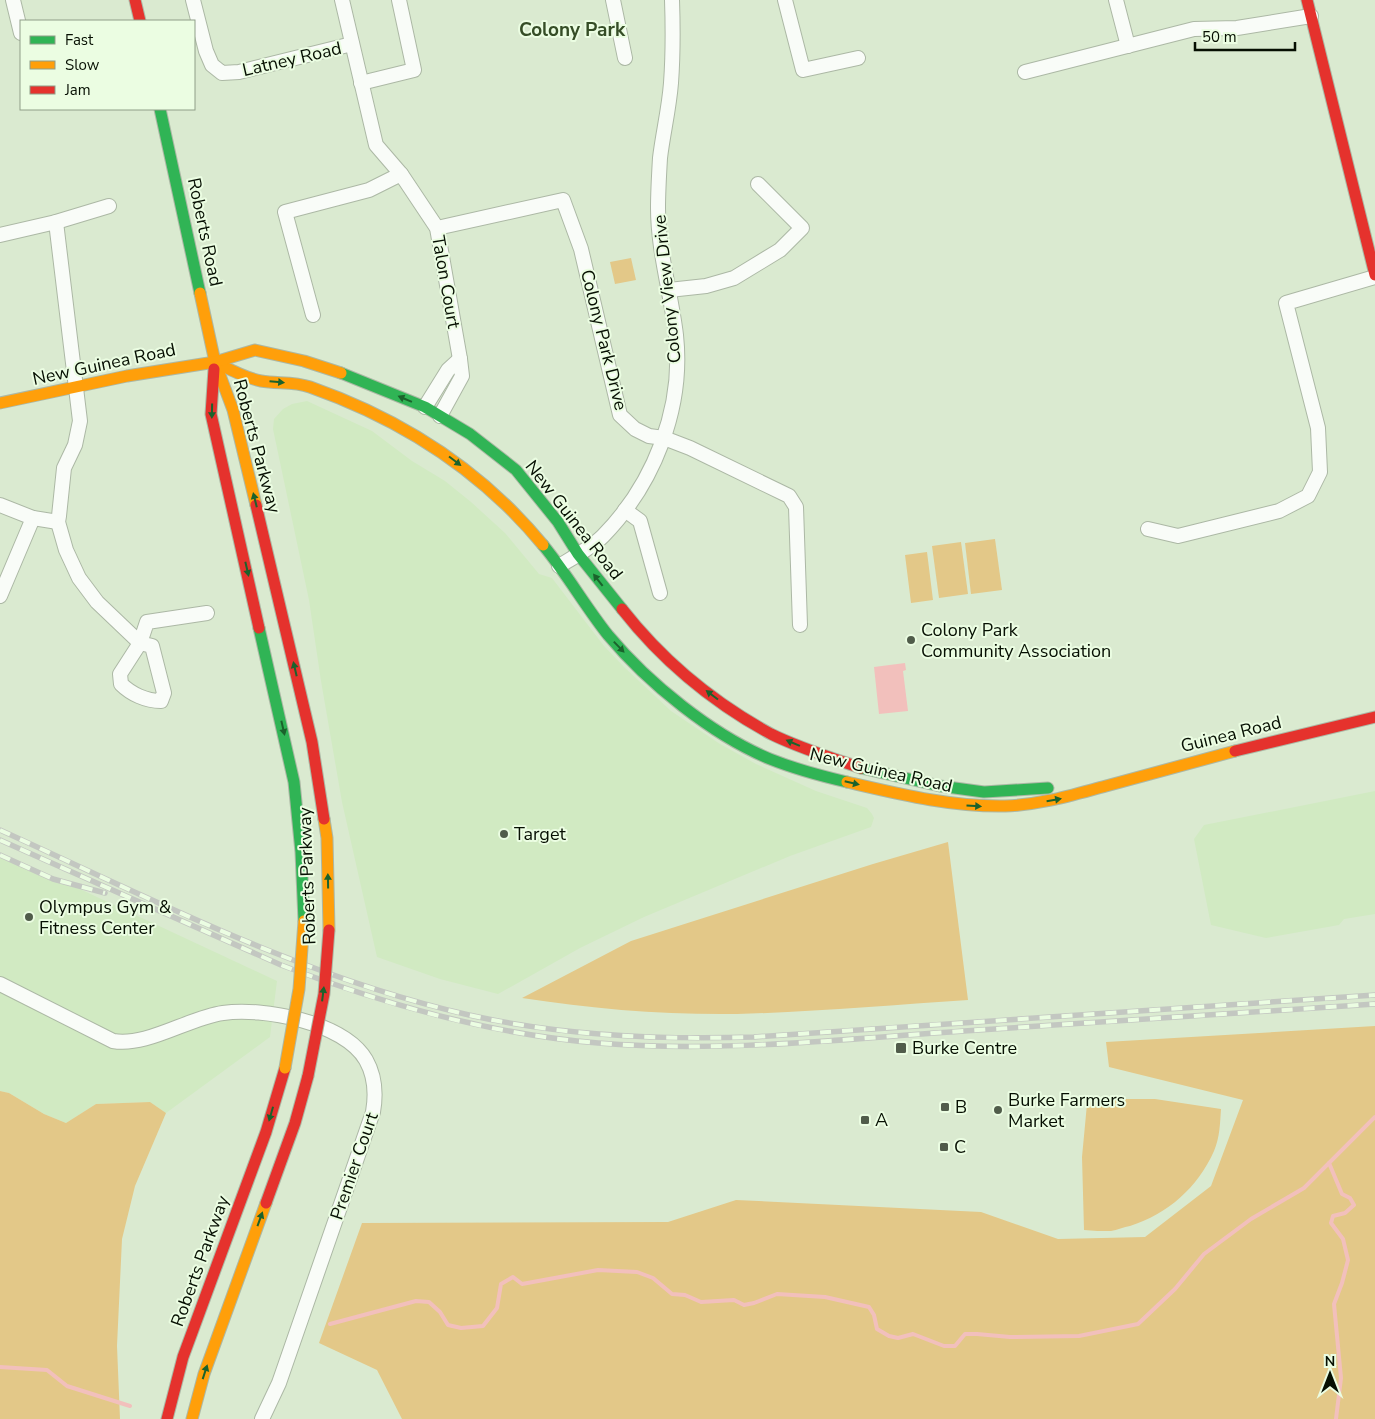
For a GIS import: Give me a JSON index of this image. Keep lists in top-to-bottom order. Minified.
{"streets":{"main road":["Roberts Road","New Guinea Road","Roberts Parkway","Guinea Road"],"street":["Latney Road","Talon Court","Colony View Drive","Colony Park Drive","Premier Court"]},"crossings":[["Latney Road","Talon Court"],["Roberts Road","New Guinea Road"],["Roberts Road","Roberts Parkway"],["Talon Court","Colony Park Drive"],["Talon Court","New Guinea Road"],["Colony View Drive","Colony Park Drive"],["Colony View Drive","New Guinea Road"],["New Guinea Road","Roberts Parkway"],["New Guinea Road","Guinea Road"]],"districts":["Colony Park"],"places":{"other":["Colony Park Community Association","Target","Olympus Gym & Fitness Center","Burke Farmers Market"],"transit":["Burke Centre","B","A","C"]},"legend":["Fast","Slow","Jam"],"scale_bar":"50 m","north":"top"}
